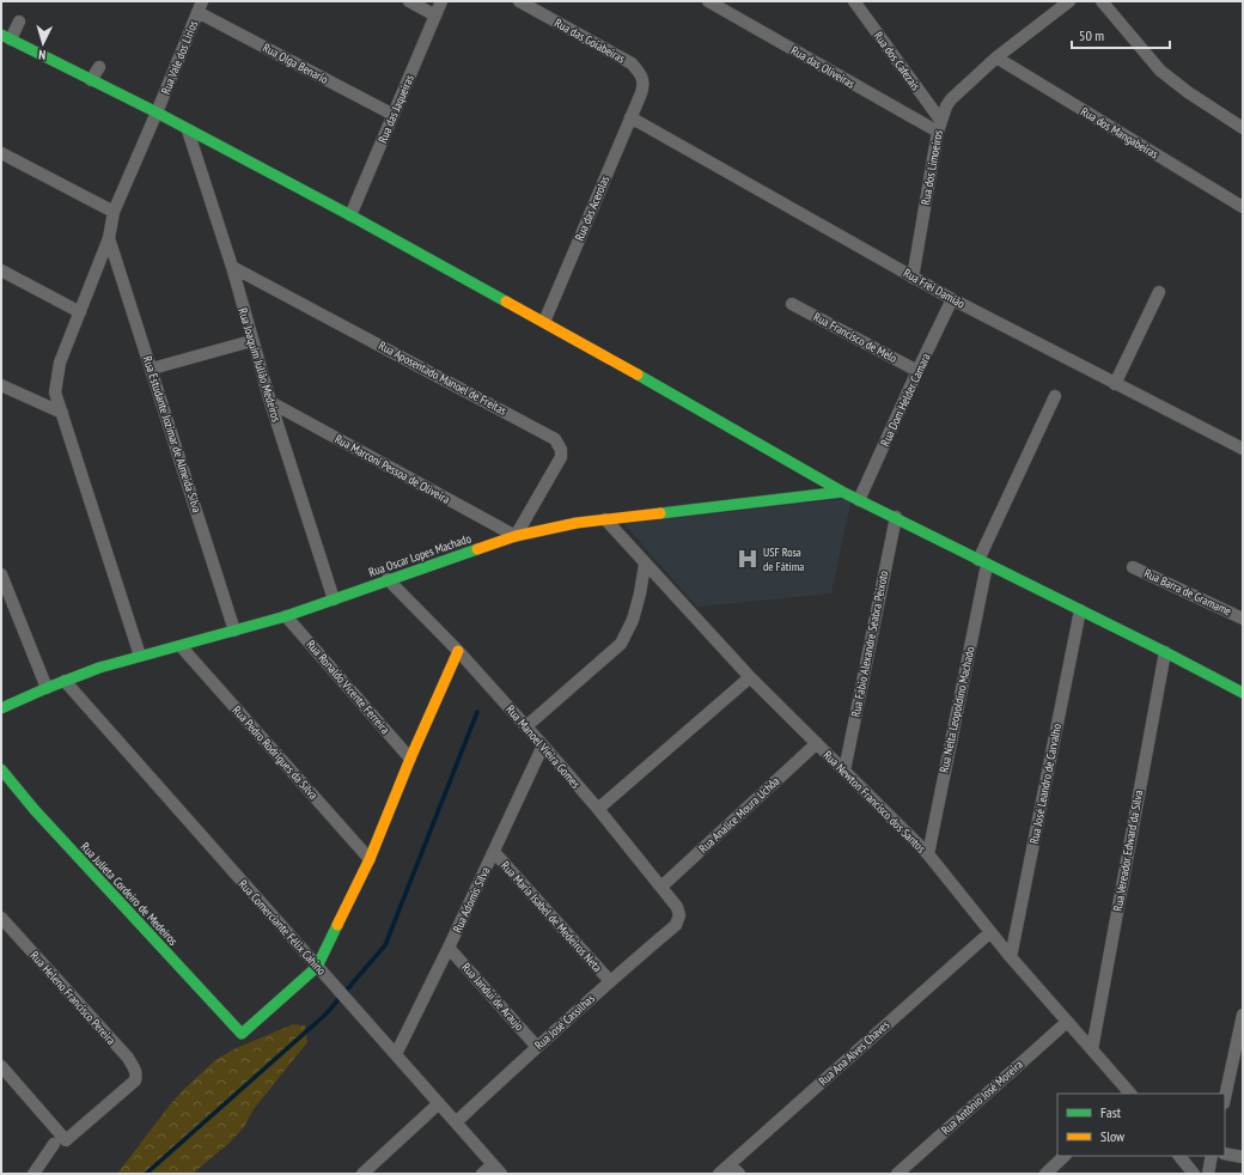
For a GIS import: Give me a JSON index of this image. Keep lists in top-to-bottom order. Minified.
{"streets":{"street":["Rua das Goiabeiras","Rua Vale dos Lirios","Rua dos Cafezais","Rua Olga Benario","Rua das Oliveiras","Rua das Jaqueiras","Rua dos Mangabeiras","Rua dos Limoeiros","Rua das Acerolas","Rua Frei Damião","Rua Francisco de Melo","Rua Joaquim Julião Medeiros","Rua Aposentado Manoel de Freitas","Rua Dom Helder Camara","Rua Estudante Jozimar de Almeida Silva","Rua Marconi Pessoa de Oliveira","Rua Oscar Lopes Machado","Rua Barra de Gramame","Rua Fabio Alexandre Seabra Peixoto","Rua Ronaldo Vicente Ferreira","Rua Nelta Leopoldino Machado","Rua Manoel Vieira Gomes","Rua Pedro Rodrigues da Silva","Rua José Leandro de Carvalho","Rua Newton Francisco dos Santos","Rua Analice Moura Uchôa","Rua Vereador Edward da Silva","Rua Julieta Cordeiro de Medeiros","Rua Adomis Silva","Rua Maria Isabel de Medeiros Neta","Rua Comerciante Félix Cahino","Rua Jandui de Araujo","Rua Heleno Francisco Pereira","Rua José Cassilhas","Rua Ana Alves Chaves","Rua Antônio José Moreira"]},"crossings":[["Rua das Goiabeiras","Rua das Acerolas"],["Rua Vale dos Lirios","Rua Olga Benario"],["Rua Vale dos Lirios","Rua Estudante Jozimar de Almeida Silva"],["Rua Vale dos Lirios","Rua Oscar Lopes Machado"],["Rua dos Cafezais","Rua dos Limoeiros"],["Rua Olga Benario","Rua das Jaqueiras"],["Rua das Oliveiras","Rua dos Limoeiros"],["Rua dos Mangabeiras","Rua dos Limoeiros"],["Rua dos Limoeiros","Rua Frei Damião"],["Rua das Acerolas","Rua Frei Damião"],["Rua Frei Damião","Rua Dom Helder Camara"],["Rua Francisco de Melo","Rua Dom Helder Camara"],["Rua Joaquim Julião Medeiros","Rua Aposentado Manoel de Freitas"],["Rua Joaquim Julião Medeiros","Rua Marconi Pessoa de Oliveira"],["Rua Joaquim Julião Medeiros","Rua Oscar Lopes Machado"],["Rua Aposentado Manoel de Freitas","Rua Marconi Pessoa de Oliveira"],["Rua Aposentado Manoel de Freitas","Rua Oscar Lopes Machado"],["Rua Estudante Jozimar de Almeida Silva","Rua Oscar Lopes Machado"],["Rua Marconi Pessoa de Oliveira","Rua Oscar Lopes Machado"],["Rua Oscar Lopes Machado","Rua Ronaldo Vicente Ferreira"],["Rua Oscar Lopes Machado","Rua Manoel Vieira Gomes"],["Rua Oscar Lopes Machado","Rua Pedro Rodrigues da Silva"],["Rua Oscar Lopes Machado","Rua Newton Francisco dos Santos"],["Rua Oscar Lopes Machado","Rua Comerciante Félix Cahino"],["Rua Fabio Alexandre Seabra Peixoto","Rua Newton Francisco dos Santos"],["Rua Nelta Leopoldino Machado","Rua Newton Francisco dos Santos"],["Rua Manoel Vieira Gomes","Rua Analice Moura Uchôa"],["Rua Manoel Vieira Gomes","Rua Adomis Silva"],["Rua Manoel Vieira Gomes","Rua José Cassilhas"],["Rua José Leandro de Carvalho","Rua Newton Francisco dos Santos"],["Rua Newton Francisco dos Santos","Rua Analice Moura Uchôa"],["Rua Newton Francisco dos Santos","Rua Vereador Edward da Silva"],["Rua Newton Francisco dos Santos","Rua Ana Alves Chaves"],["Rua Newton Francisco dos Santos","Rua Antônio José Moreira"],["Rua Julieta Cordeiro de Medeiros","Rua Comerciante Félix Cahino"],["Rua Adomis Silva","Rua Maria Isabel de Medeiros Neta"],["Rua Adomis Silva","Rua Comerciante Félix Cahino"],["Rua Adomis Silva","Rua Jandui de Araujo"],["Rua Maria Isabel de Medeiros Neta","Rua José Cassilhas"],["Rua Comerciante Félix Cahino","Rua José Cassilhas"],["Rua Jandui de Araujo","Rua José Cassilhas"]],"places":{"hospital":["USF Rosa de Fátima"]},"legend":["Fast","Slow"],"scale_bar":"50 m","north":"bottom"}
